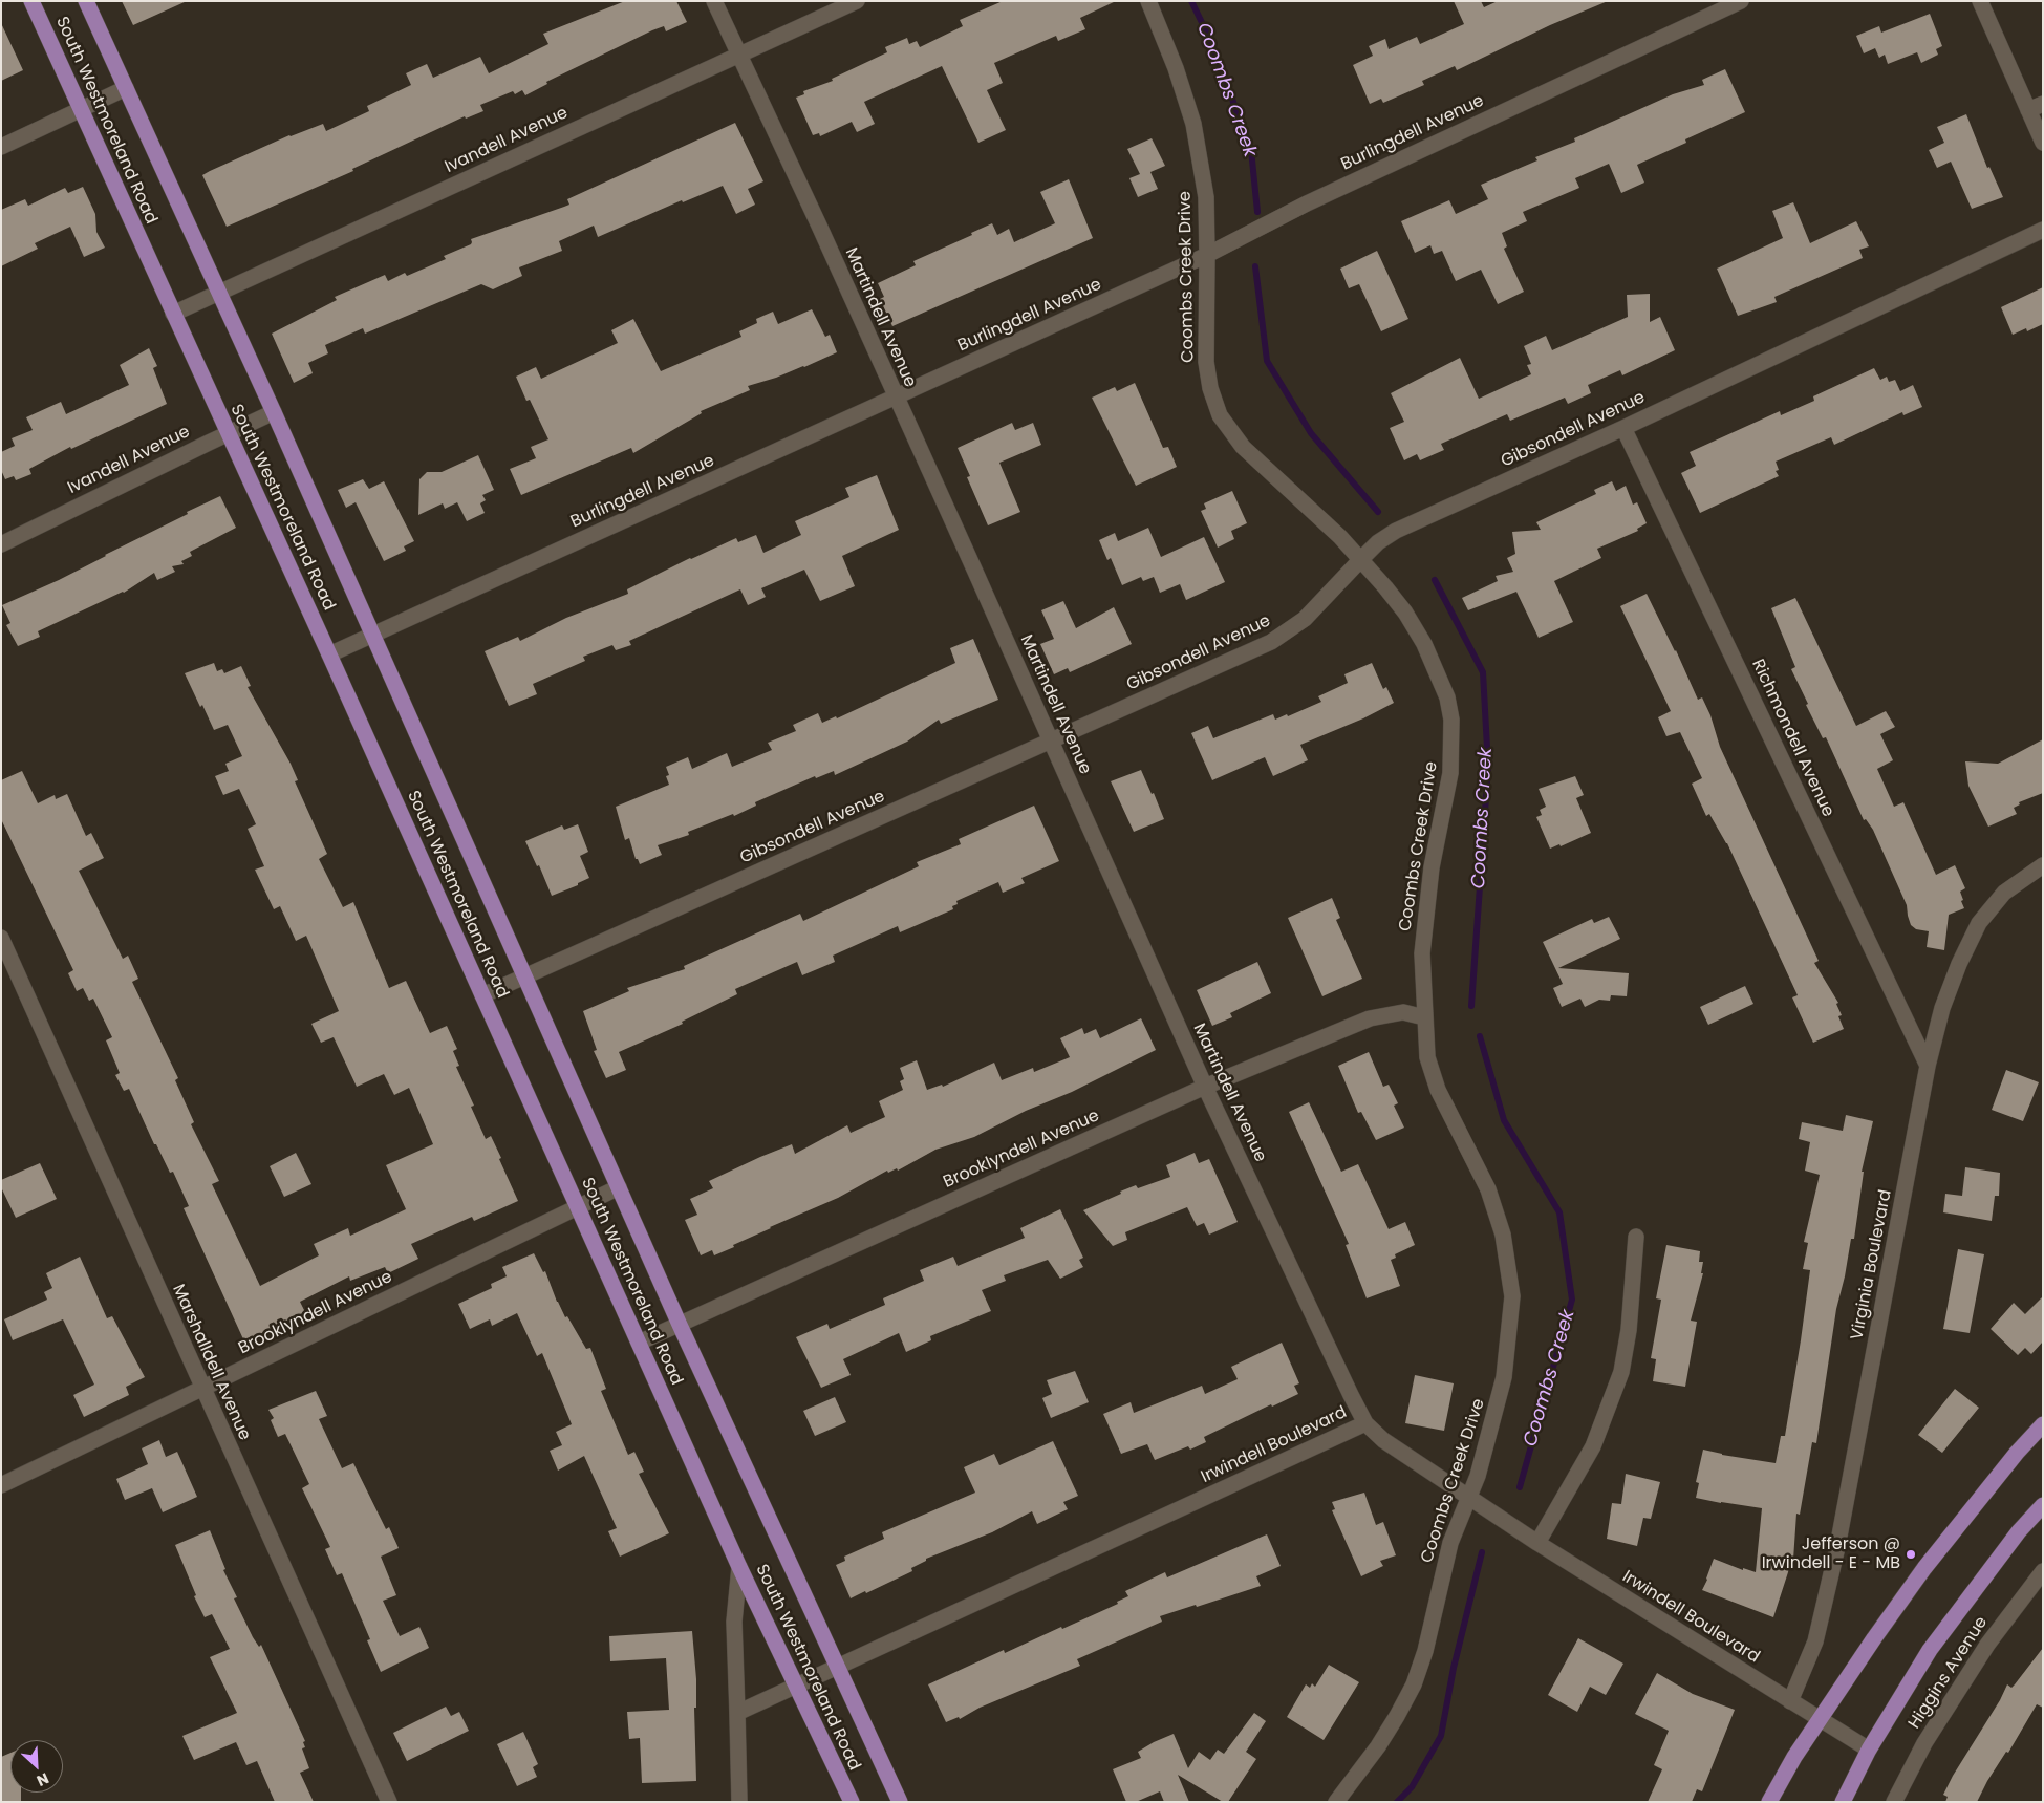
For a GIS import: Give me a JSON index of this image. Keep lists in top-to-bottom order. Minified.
{"streets":{"main road":["South Westmoreland Road"],"street":["Burlingdell Avenue","Ivandell Avenue","Coombs Creek Drive","Martindell Avenue","Gibsondell Avenue","Richmondell Avenue","Brooklyndell Avenue","Virginia Boulevard","Marshalldell Avenue","Irwindell Boulevard","Higgins Avenue"]},"crossings":[["South Westmoreland Road","Burlingdell Avenue"],["South Westmoreland Road","Ivandell Avenue"],["South Westmoreland Road","Gibsondell Avenue"],["South Westmoreland Road","Brooklyndell Avenue"],["South Westmoreland Road","Irwindell Boulevard"],["Burlingdell Avenue","Coombs Creek Drive"],["Burlingdell Avenue","Martindell Avenue"],["Ivandell Avenue","Martindell Avenue"],["Coombs Creek Drive","Gibsondell Avenue"],["Coombs Creek Drive","Brooklyndell Avenue"],["Coombs Creek Drive","Irwindell Boulevard"],["Martindell Avenue","Gibsondell Avenue"],["Martindell Avenue","Brooklyndell Avenue"],["Martindell Avenue","Irwindell Boulevard"],["Gibsondell Avenue","Richmondell Avenue"],["Richmondell Avenue","Virginia Boulevard"],["Brooklyndell Avenue","Marshalldell Avenue"],["Virginia Boulevard","Irwindell Boulevard"]],"water":["Coombs Creek"],"places":["Jefferson @ Irwindell - E - MB"],"north":"bottom right"}
